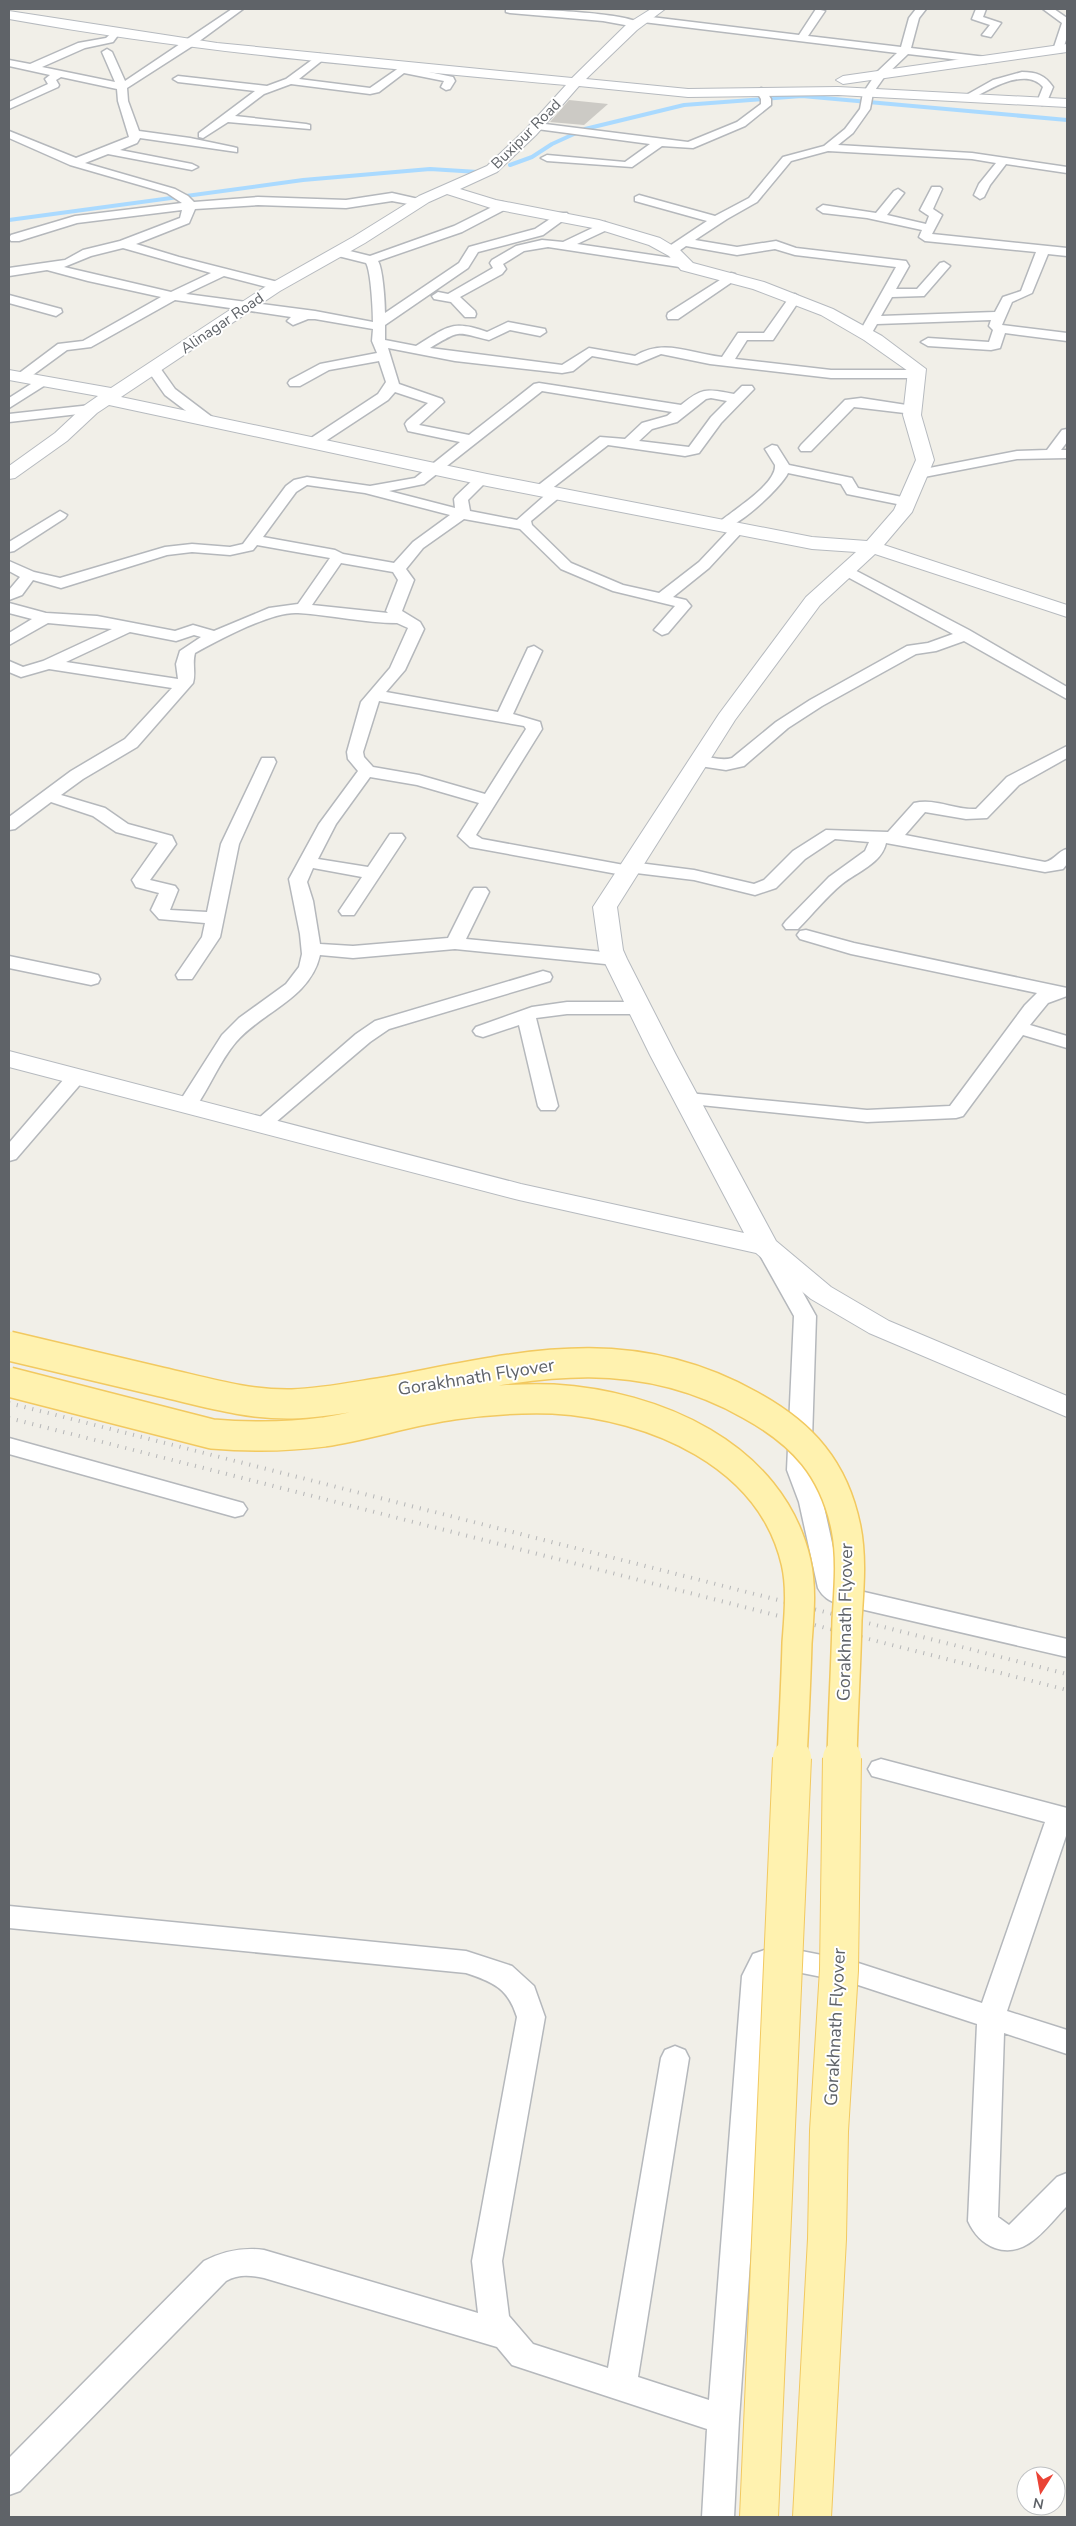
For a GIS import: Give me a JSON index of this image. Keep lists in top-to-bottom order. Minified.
{"streets":{"main road":["Gorakhnath Flyover"],"street":["Buxipur Road","Alinagar Road"]},"crossings":[["Buxipur Road","Alinagar Road"]],"north":"bottom"}
